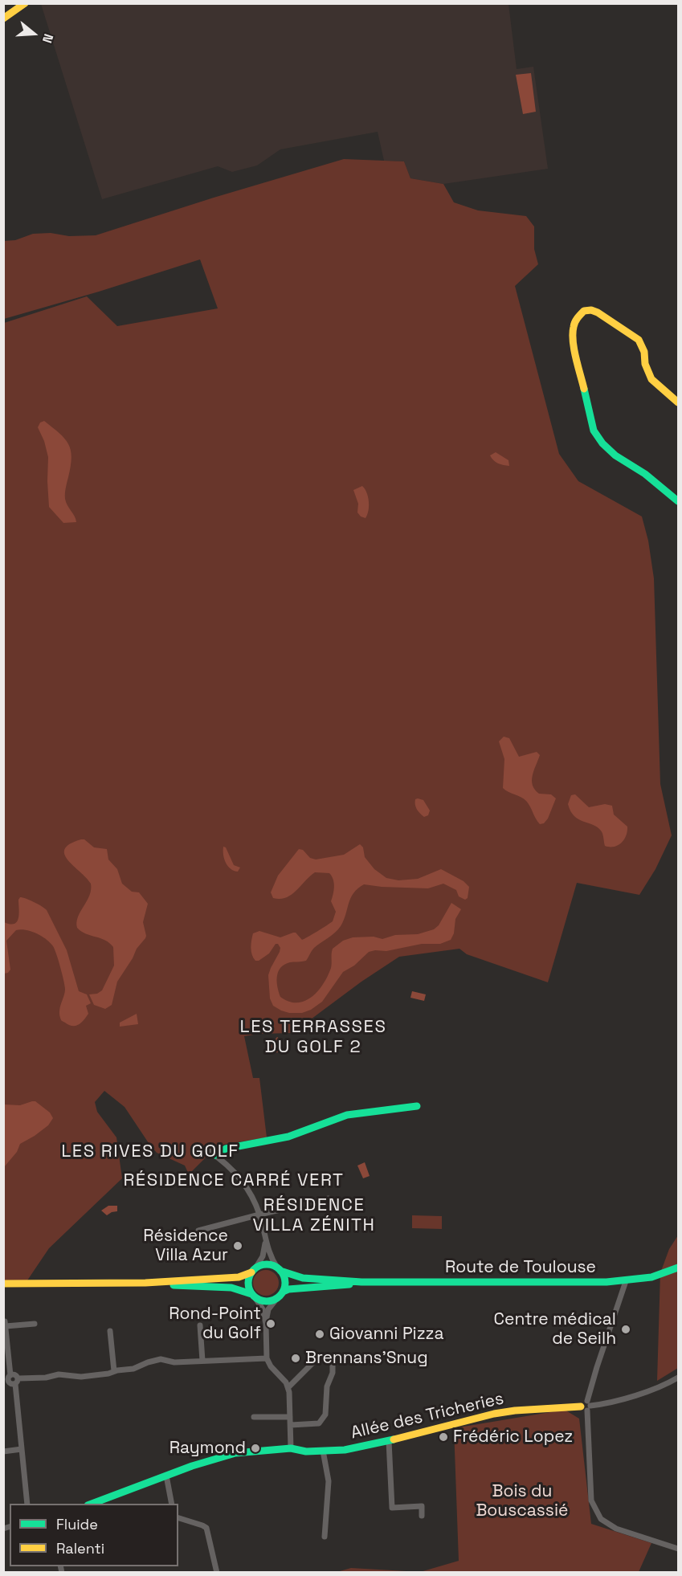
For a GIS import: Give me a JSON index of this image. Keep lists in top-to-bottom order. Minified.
{"streets":{"street":["Route de Toulouse","Allée des Tricheries"]},"districts":["LES TERRASSES DU GOLF 2","LES RIVES DU GOLF","RÉSIDENCE CARRÉ VERT","RÉSIDENCE VILLA ZÉNITH"],"parks":["Bois du Bouscassié"],"places":["Résidence Villa Azur","Rond-Point du Golf","Centre médical de Seilh","Giovanni Pizza","Brennans'Snug","Frédéric Lopez","Raymond"],"legend":["Fluide","Ralenti"],"north":"right"}
